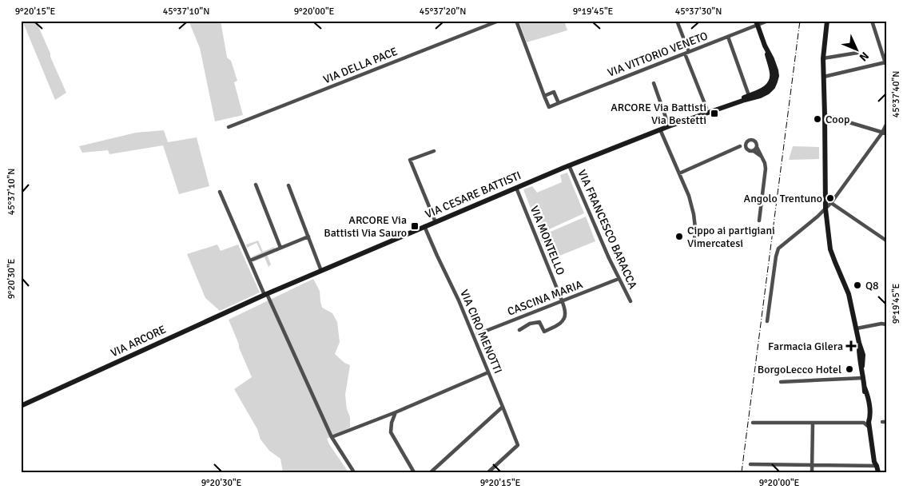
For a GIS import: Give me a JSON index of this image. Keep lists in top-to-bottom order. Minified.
{"streets":{"street":["VIA VITTORIO VENETO","VIA DELLA PACE","VIA CESARE BATTISTI","VIA FRANCESCO BARACCA","VIA MONTELLO","CASCINA MARIA","VIA CIRO MENOTTI","VIA ARCORE"]},"crossings":[["VIA VITTORIO VENETO","VIA CESARE BATTISTI"],["VIA CESARE BATTISTI","VIA FRANCESCO BARACCA"],["VIA CESARE BATTISTI","VIA MONTELLO"],["VIA CESARE BATTISTI","VIA CIRO MENOTTI"],["VIA CESARE BATTISTI","VIA ARCORE"],["VIA FRANCESCO BARACCA","CASCINA MARIA"],["VIA MONTELLO","CASCINA MARIA"]],"places":{"transit":["ARCORE Via Battisti Via Bestetti","ARCORE Via Battisti Via Sauro"],"other":["Coop","Angolo Trentuno","Cippo ai partigiani Vimercatesi","Q8","BorgoLecco Hotel"],"health":["Farmacia Gilera"]},"north":"bottom right","coordinates":["9°20'15\"E","45°37'10\"N","9°20'00\"E","45°37'20\"N","9°19'45\"E","45°37'30\"N","45°37'40\"N","9°20'30\"E"]}
